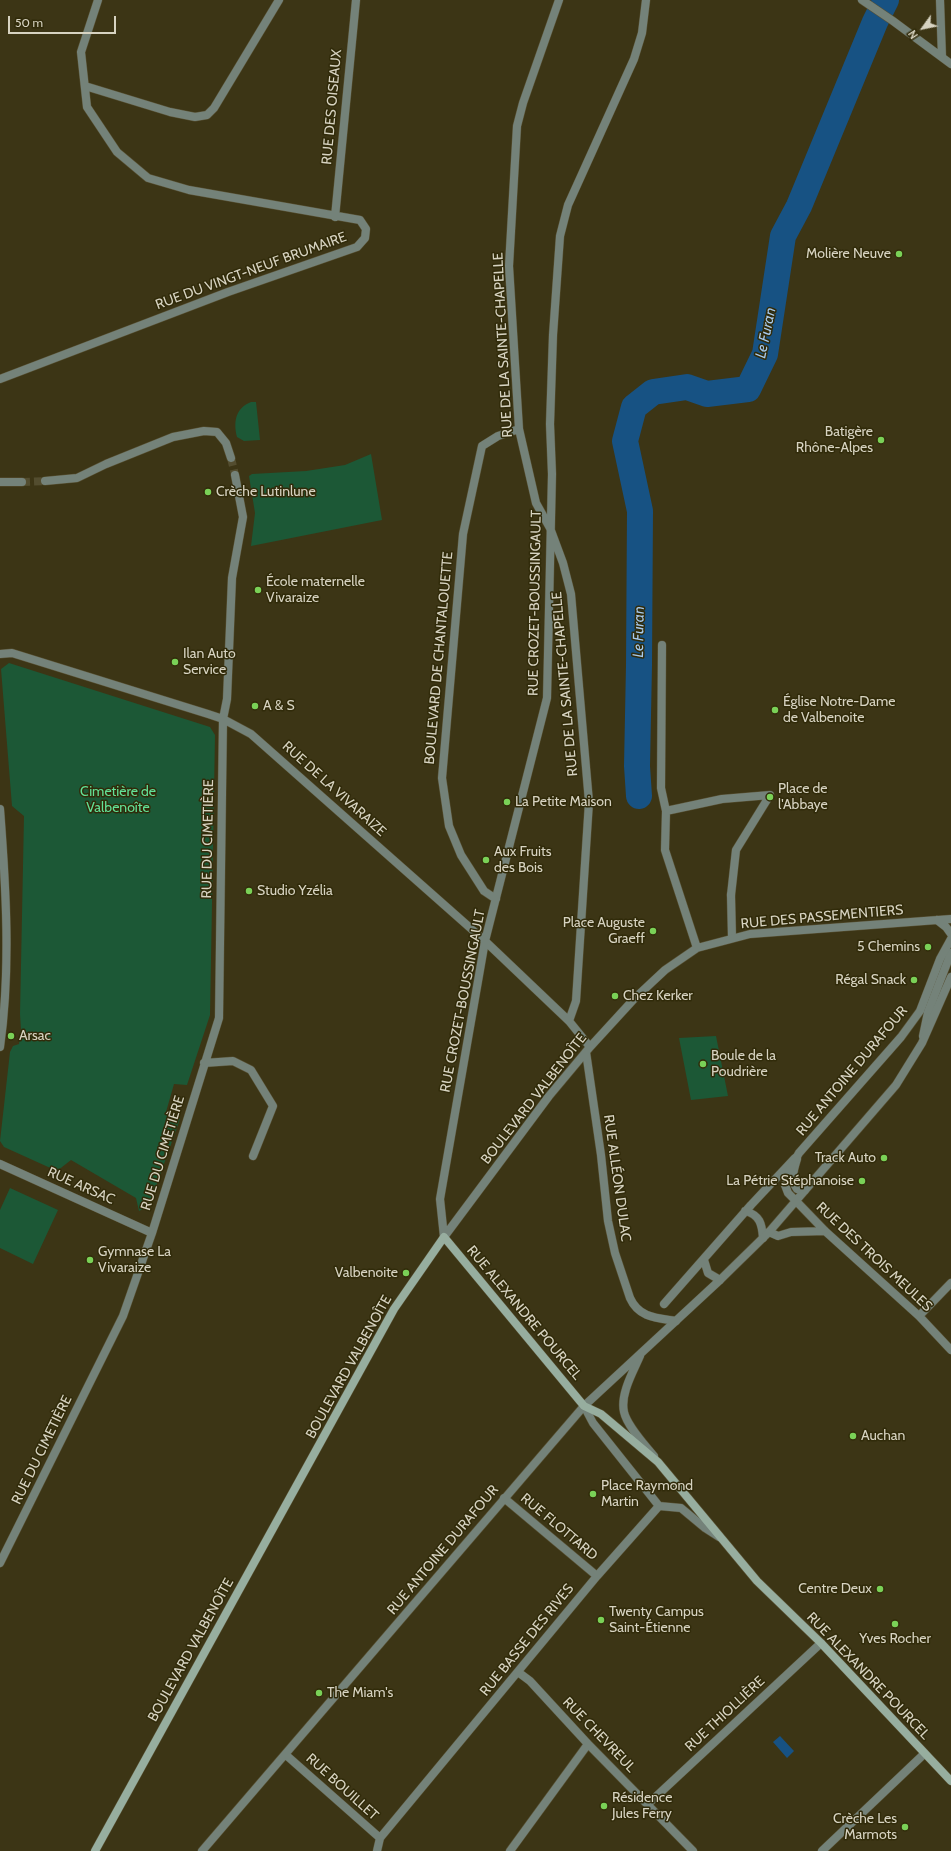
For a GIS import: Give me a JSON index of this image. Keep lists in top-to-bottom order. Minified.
{"streets":{"main road":["BOULEVARD VALBENOÎTE","RUE ALEXANDRE POURCEL"],"street":["RUE DES OISEAUX","RUE DU VINGT-NEUF BRUMAIRE","RUE DE LA SAINTE-CHAPELLE","RUE CROZET-BOUSSINGAULT","BOULEVARD DE CHANTALOUETTE","RUE DE LA VIVARAIZE","RUE DU CIMETIÈRE","RUE DES PASSEMENTIERS","RUE ANTOINE DURAFOUR","RUE ALLÉON DULAC","RUE ARSAC","RUE DES TROIS MEULES","RUE FLOTTARD","RUE BASSE DES RIVES","RUE THIOLLIÈRE","RUE CHEVREUL","RUE BOUILLET"]},"crossings":[["RUE DES OISEAUX","RUE DU VINGT-NEUF BRUMAIRE"],["RUE DE LA SAINTE-CHAPELLE","RUE CROZET-BOUSSINGAULT"],["RUE DE LA SAINTE-CHAPELLE","BOULEVARD DE CHANTALOUETTE"],["RUE DE LA SAINTE-CHAPELLE","RUE DE LA VIVARAIZE"],["RUE CROZET-BOUSSINGAULT","BOULEVARD DE CHANTALOUETTE"],["RUE CROZET-BOUSSINGAULT","RUE DE LA VIVARAIZE"],["RUE CROZET-BOUSSINGAULT","BOULEVARD VALBENOÎTE"],["RUE CROZET-BOUSSINGAULT","RUE ALEXANDRE POURCEL"],["RUE DE LA VIVARAIZE","RUE DU CIMETIÈRE"],["RUE DE LA VIVARAIZE","BOULEVARD VALBENOÎTE"],["RUE DE LA VIVARAIZE","RUE ALLÉON DULAC"],["RUE DU CIMETIÈRE","RUE ARSAC"],["RUE DES PASSEMENTIERS","BOULEVARD VALBENOÎTE"],["RUE ANTOINE DURAFOUR","RUE ALLÉON DULAC"],["RUE ANTOINE DURAFOUR","RUE DES TROIS MEULES"],["RUE ANTOINE DURAFOUR","RUE ALEXANDRE POURCEL"],["RUE ANTOINE DURAFOUR","RUE FLOTTARD"],["RUE ANTOINE DURAFOUR","RUE BOUILLET"],["BOULEVARD VALBENOÎTE","RUE ALLÉON DULAC"],["BOULEVARD VALBENOÎTE","RUE ALEXANDRE POURCEL"],["RUE ALEXANDRE POURCEL","RUE BASSE DES RIVES"],["RUE ALEXANDRE POURCEL","RUE THIOLLIÈRE"],["RUE FLOTTARD","RUE BASSE DES RIVES"],["RUE BASSE DES RIVES","RUE CHEVREUL"],["RUE BASSE DES RIVES","RUE BOUILLET"],["RUE THIOLLIÈRE","RUE CHEVREUL"]],"water":["Le Furan"],"parks":["Cimetière de Valbenoîte"],"places":["Molière Neuve","Batigère Rhône-Alpes","Crèche Lutinlune","École maternelle Vivaraize","Ilan Auto Service","A & S","Église Notre-Dame de Valbenoite","Place de l'Abbaye","La Petite Maison","Aux Fruits des Bois","Studio Yzélia","Place Auguste Graeff","5 Chemins","Régal Snack","Chez Kerker","Arsac","Boule de la Poudrière","Track Auto","La Pétrie Stéphanoise","Gymnase La Vivaraize","Valbenoite","Auchan","Place Raymond Martin","Centre Deux","Twenty Campus Saint-Étienne","Yves Rocher","The Miam's","Résidence Jules Ferry","Crèche Les Marmots"],"scale_bar":"50 m","north":"bottom left"}
